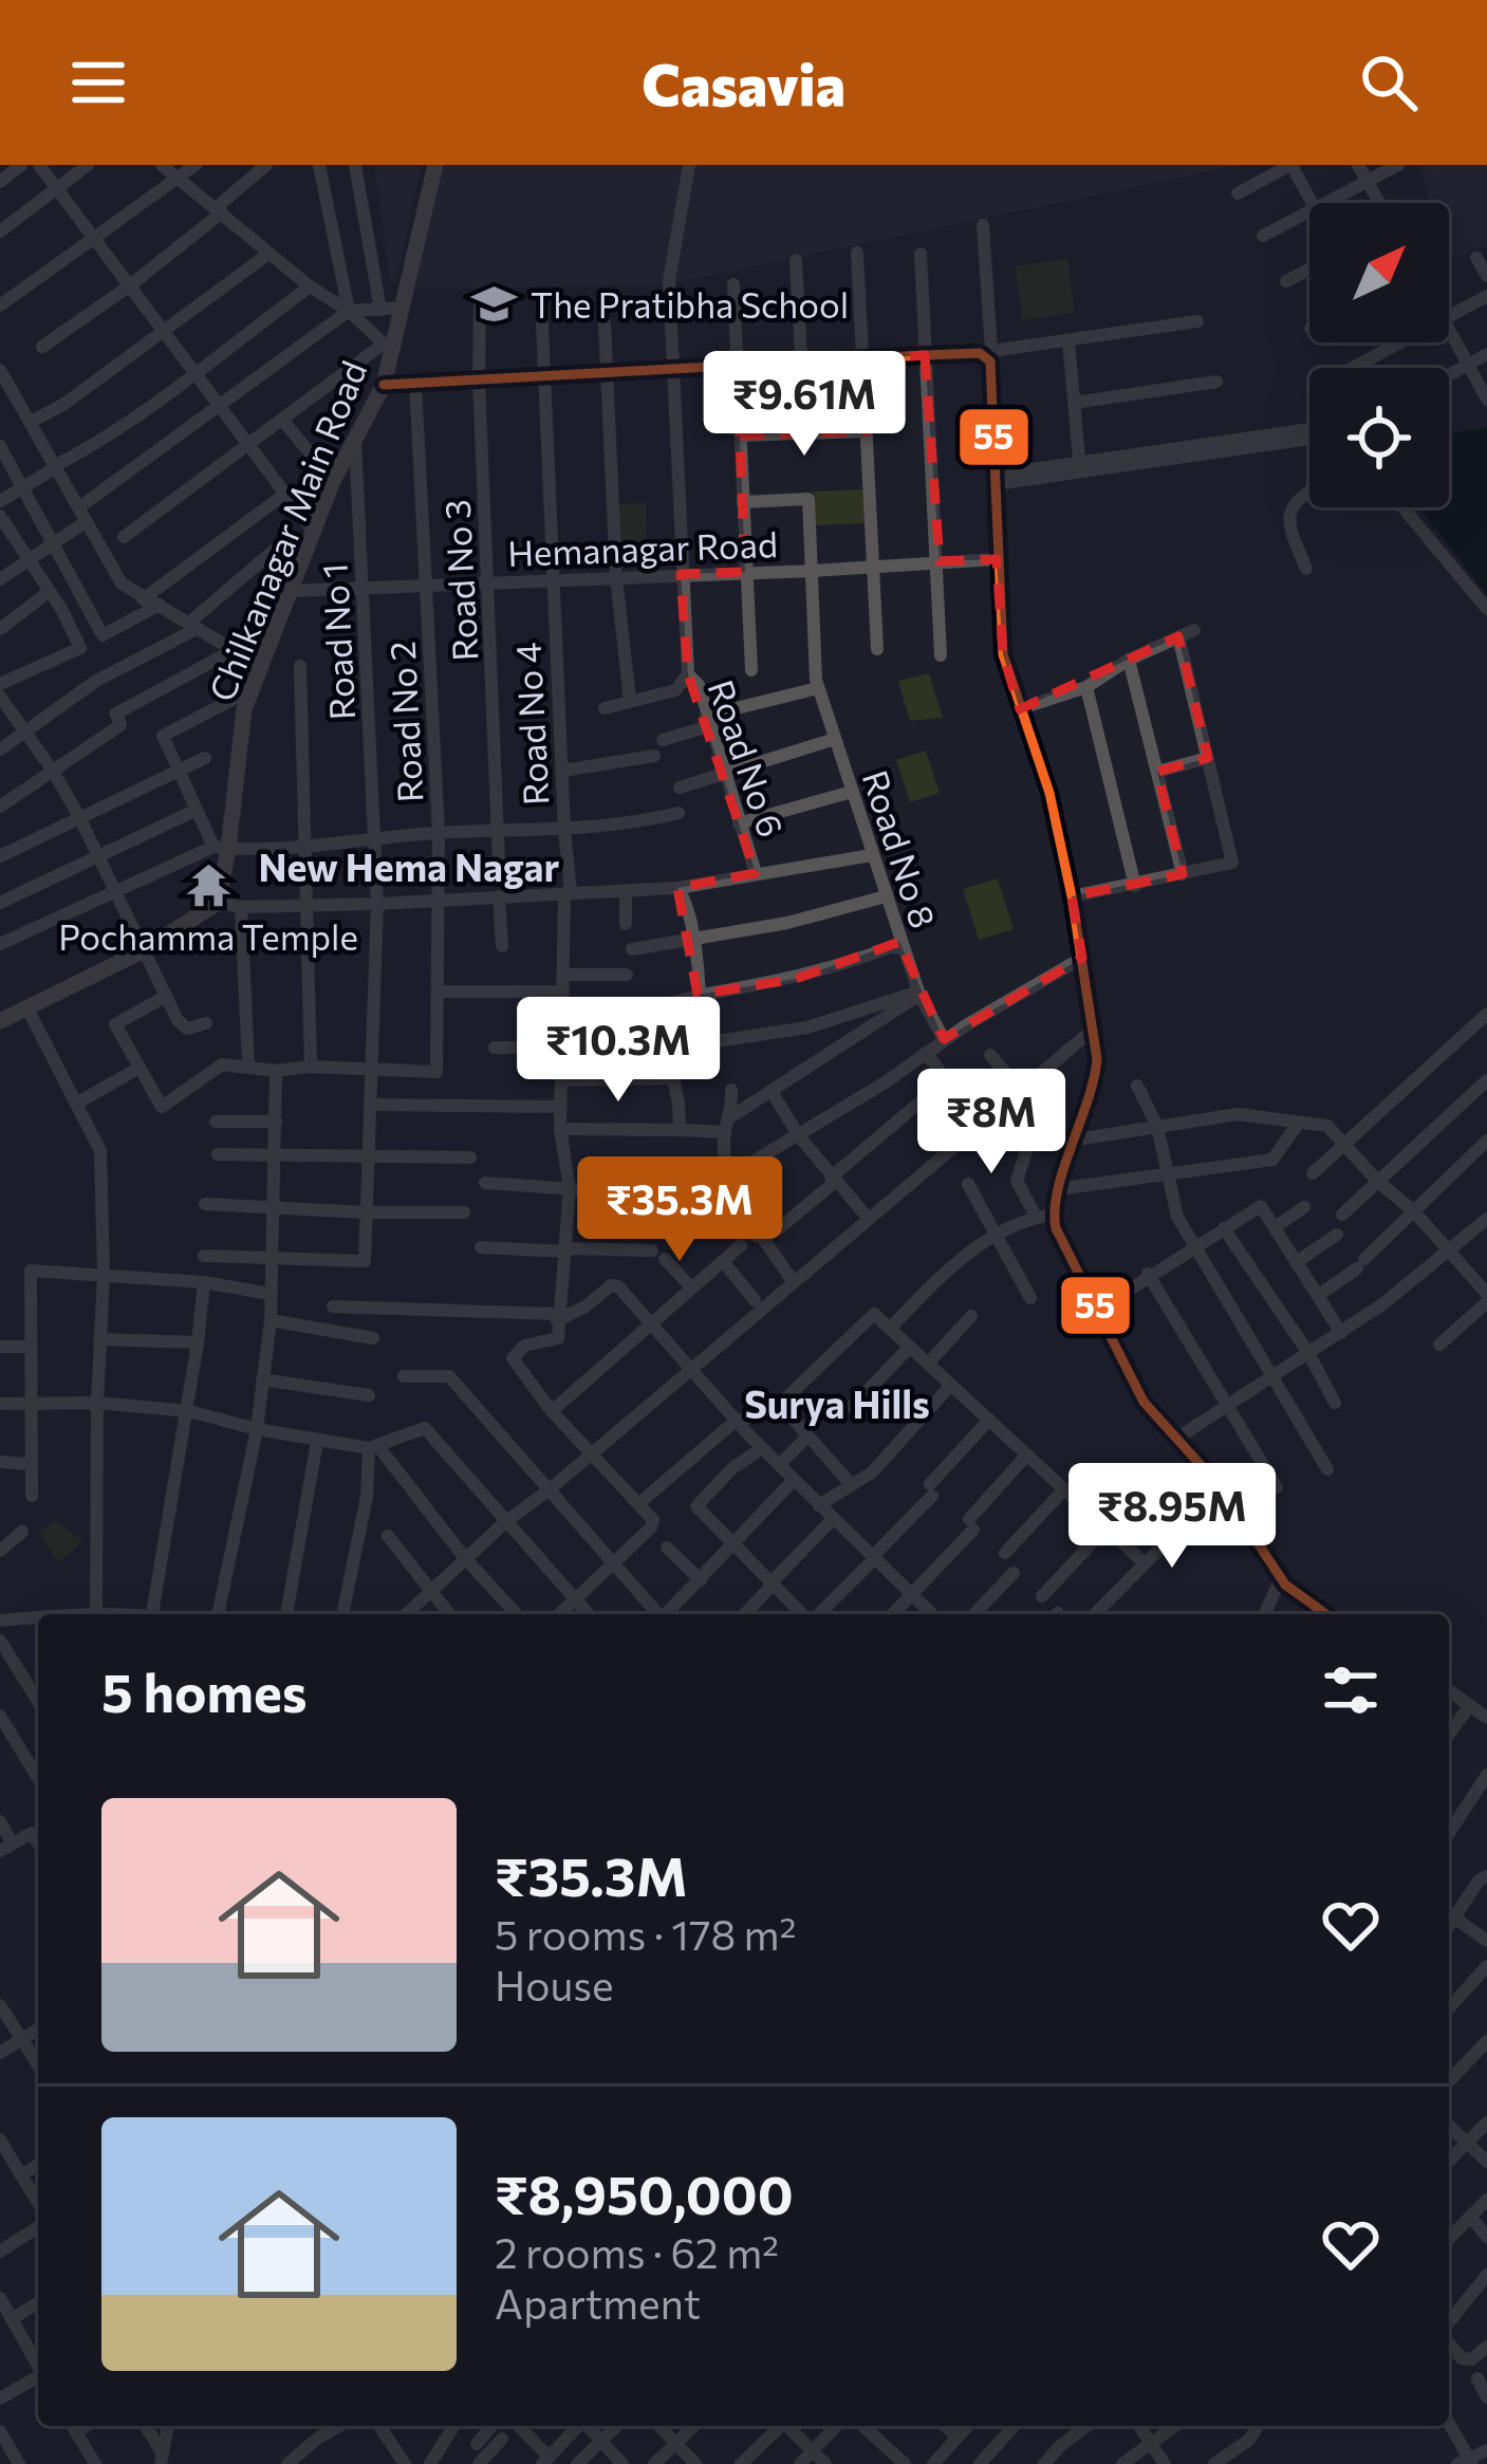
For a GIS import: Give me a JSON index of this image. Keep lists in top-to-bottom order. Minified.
{"streets":{"main road":["Chilkanagar Main Road"],"street":["Hemanagar Road","Road No 3","Road No 1","Road No 2","Road No 4","Road No 6","Road No 8"]},"crossings":[["Chilkanagar Main Road","Hemanagar Road"],["Chilkanagar Main Road","Road No 1"],["Hemanagar Road","Road No 3"],["Hemanagar Road","Road No 1"],["Hemanagar Road","Road No 2"],["Hemanagar Road","Road No 4"],["Hemanagar Road","Road No 6"],["Hemanagar Road","Road No 8"],["Road No 1","Road No 2"]],"districts":["New Hema Nagar","Surya Hills"],"places":{"school or university":["The Pratibha School"],"temple":["Pochamma Temple"]},"lines":["transit line 55"],"north":"top right","page":{"header":"Casavia","price":["₹9.61M","₹10.3M","₹8M","₹35.3M","₹8.95M"],"heading":"5 homes","list":[{"name":"₹35.3M","note":"5 rooms · 178 m² · House"},{"name":"₹8,950,000","note":"2 rooms · 62 m² · Apartment"}]}}
